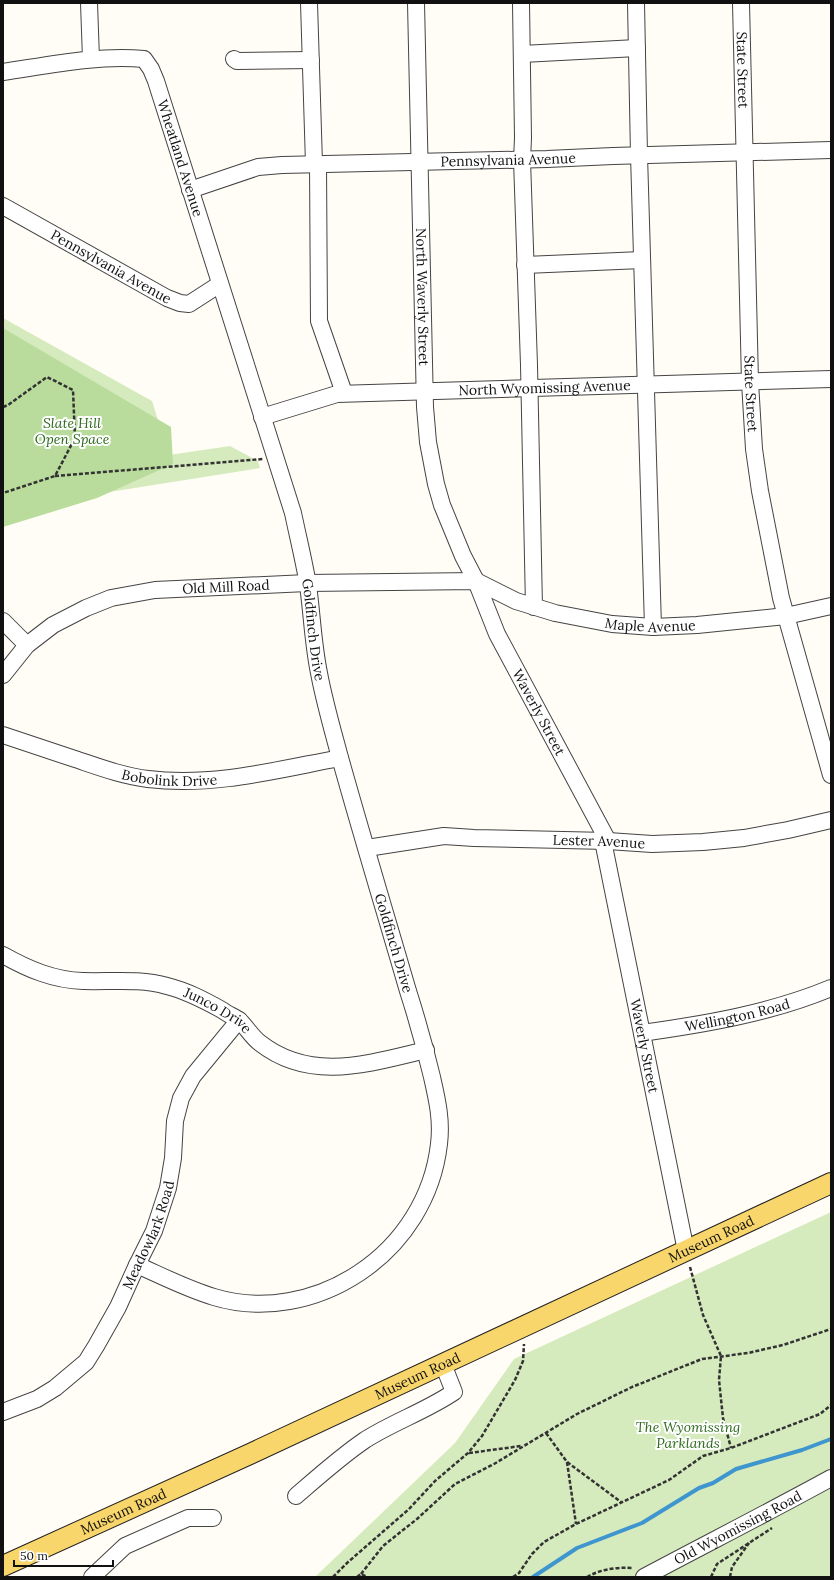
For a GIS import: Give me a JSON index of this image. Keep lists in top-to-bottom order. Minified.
{"streets":{"main road":["Museum Road"],"street":["State Street","Wheatland Avenue","Pennsylvania Avenue","North Waverly Street","North Wyomissing Avenue","Old Mill Road","Maple Avenue","Goldfinch Drive","Waverly Street","Bobolink Drive","Lester Avenue","Junco Drive","Wellington Road","Meadowlark Road","Old Wyomissing Road"]},"crossings":[["State Street","Pennsylvania Avenue"],["State Street","North Wyomissing Avenue"],["State Street","Maple Avenue"],["Wheatland Avenue","Pennsylvania Avenue"],["Wheatland Avenue","Goldfinch Drive"],["Pennsylvania Avenue","North Waverly Street"],["North Waverly Street","North Wyomissing Avenue"],["North Waverly Street","Old Mill Road"],["North Waverly Street","Maple Avenue"],["North Waverly Street","Waverly Street"],["North Wyomissing Avenue","Goldfinch Drive"],["Old Mill Road","Maple Avenue"],["Old Mill Road","Goldfinch Drive"],["Old Mill Road","Waverly Street"],["Maple Avenue","Waverly Street"],["Goldfinch Drive","Bobolink Drive"],["Goldfinch Drive","Lester Avenue"],["Goldfinch Drive","Junco Drive"],["Goldfinch Drive","Meadowlark Road"],["Waverly Street","Lester Avenue"],["Waverly Street","Wellington Road"],["Waverly Street","Museum Road"],["Junco Drive","Meadowlark Road"]],"parks":["Slate Hill Open Space","The Wyomissing Parklands"],"scale_bar":"50 m"}
